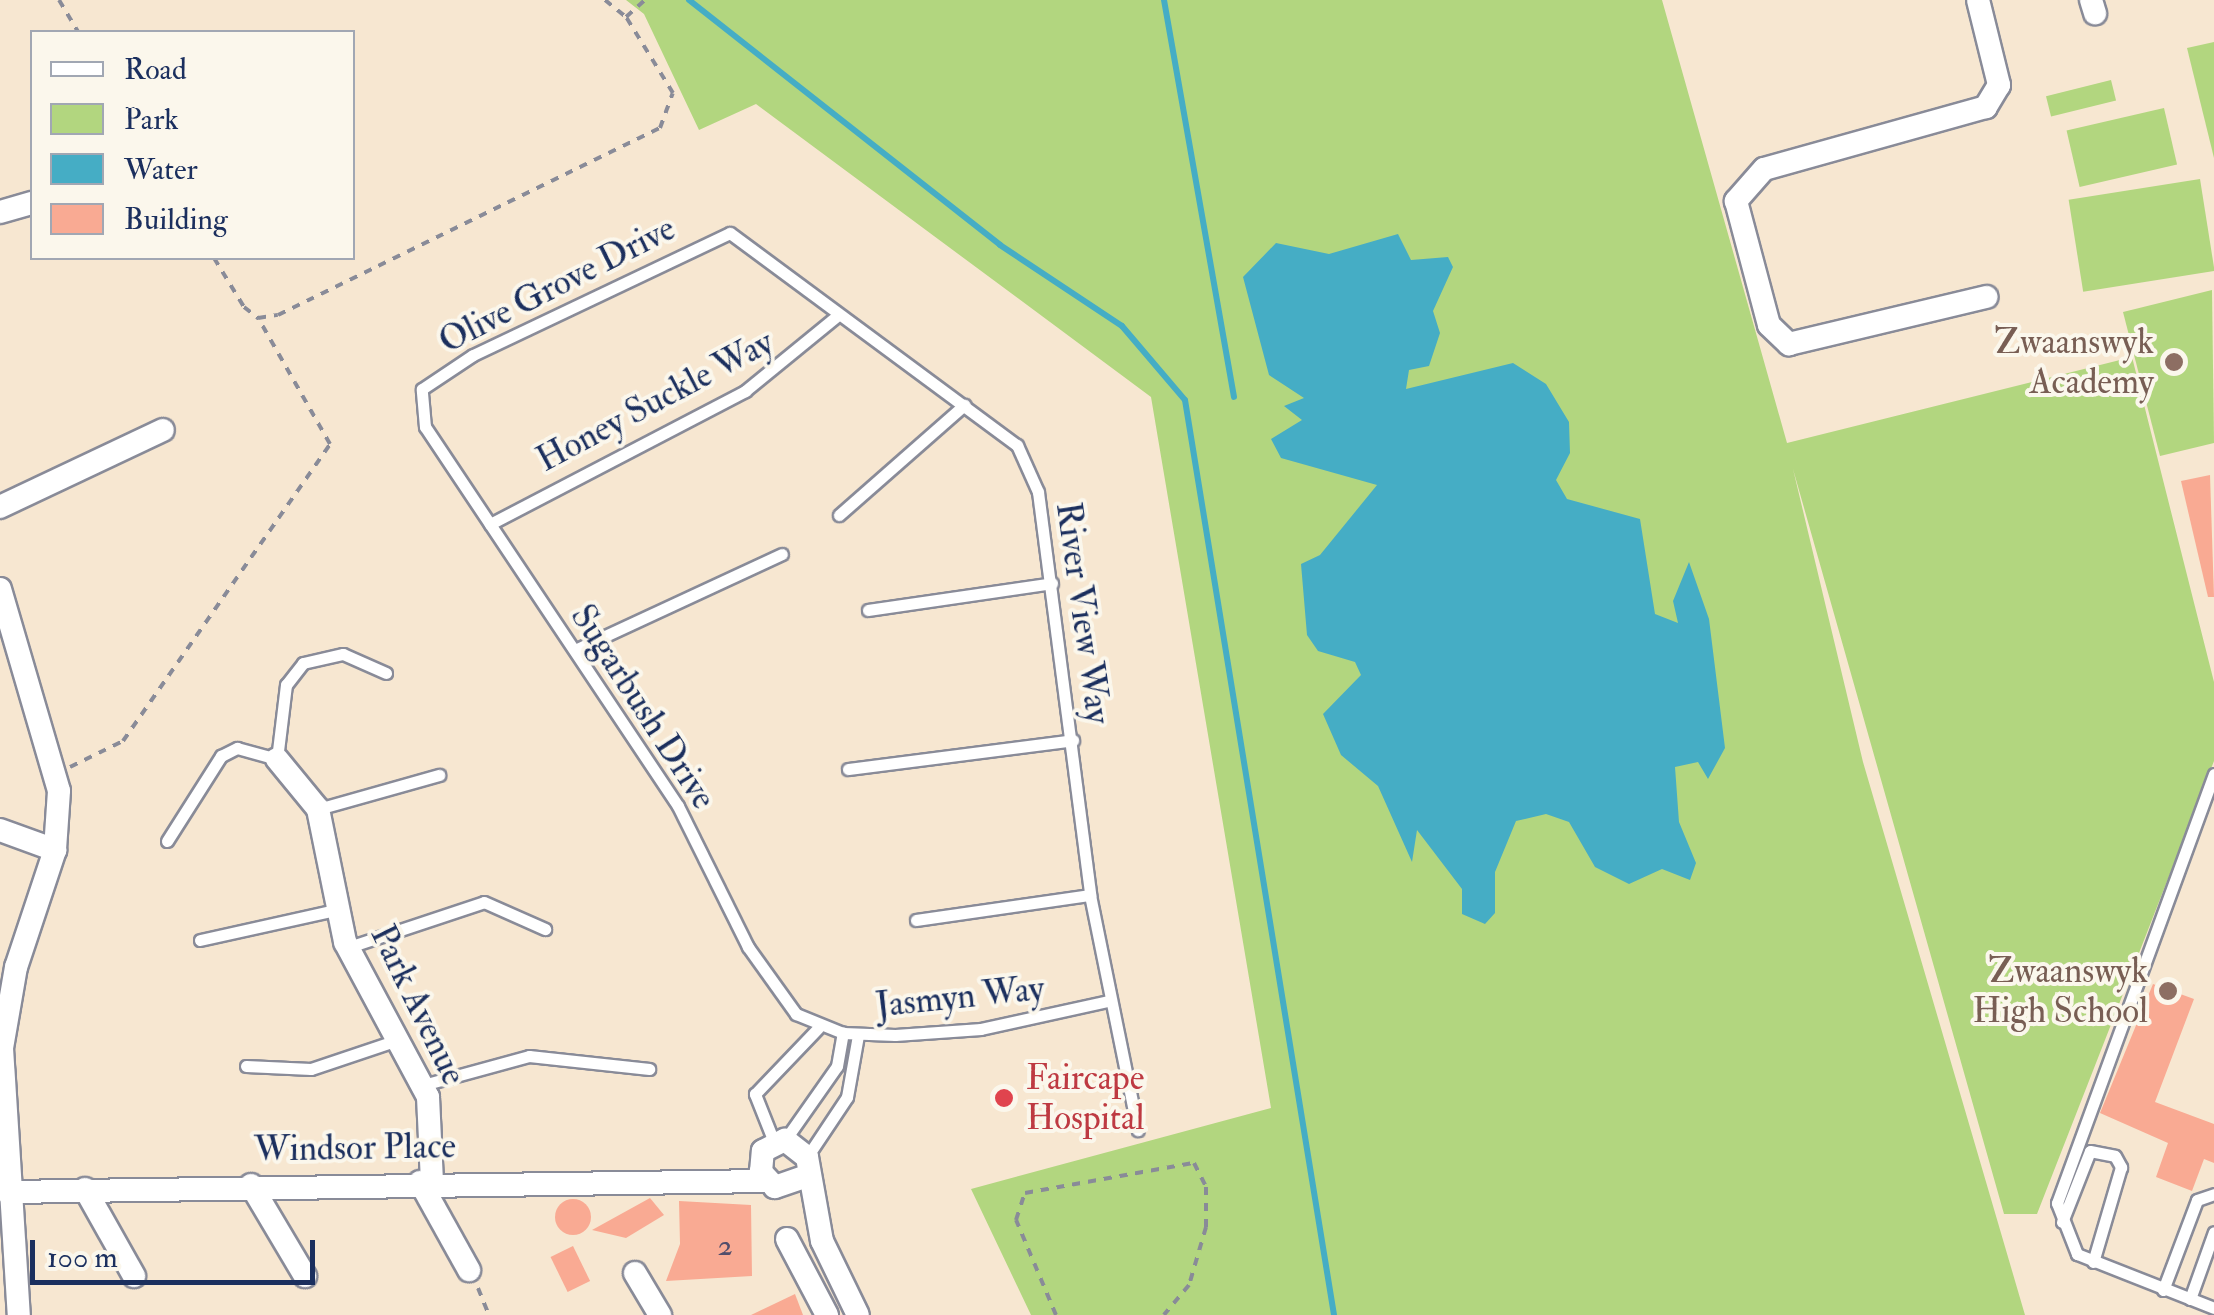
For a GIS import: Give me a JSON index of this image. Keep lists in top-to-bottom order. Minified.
{"streets":{"street":["Park Avenue","Windsor Place"],"lane":["Olive Grove Drive","Honey Suckle Way","River View Way","Sugarbush Drive","Jasmyn Way"]},"crossings":[["Olive Grove Drive","River View Way"],["Olive Grove Drive","Sugarbush Drive"],["Honey Suckle Way","River View Way"],["Honey Suckle Way","Sugarbush Drive"],["River View Way","Jasmyn Way"],["Sugarbush Drive","Jasmyn Way"],["Park Avenue","Windsor Place"]],"places":["Zwaanswyk Academy","Zwaanswyk High School","Faircape Hospital"],"house_numbers":["2"],"legend":["Road","Park","Water","Building"],"scale_bar":"100 m"}
